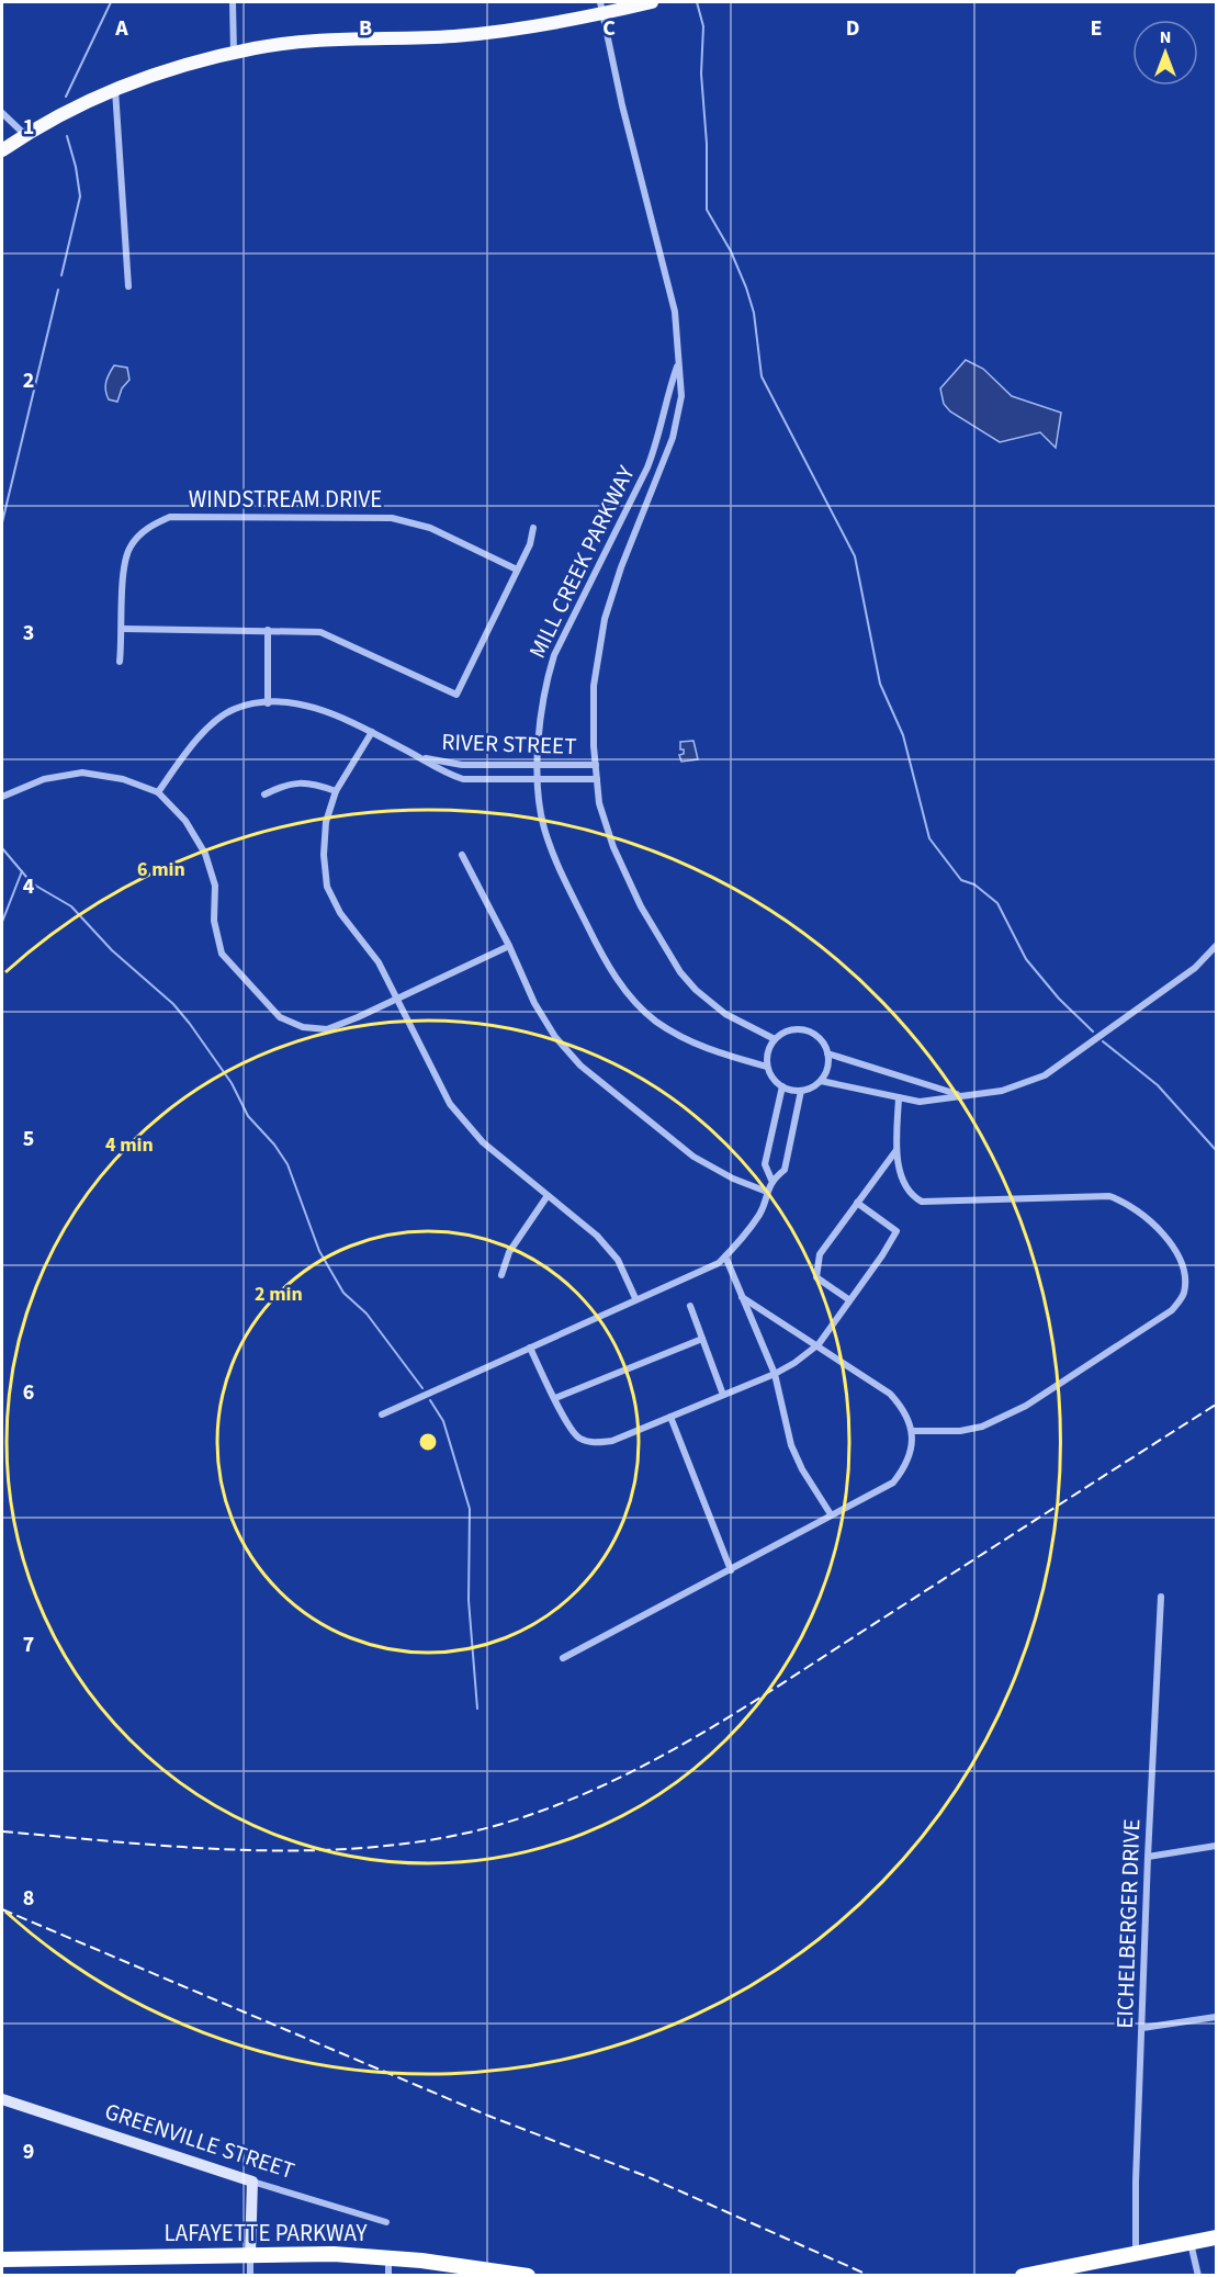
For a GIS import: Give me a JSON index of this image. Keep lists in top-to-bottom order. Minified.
{"streets":{"highway":["LAFAYETTE PARKWAY"],"street":["WINDSTREAM DRIVE","MILL CREEK PARKWAY","RIVER STREET","EICHELBERGER DRIVE","GREENVILLE STREET"]},"crossings":[["MILL CREEK PARKWAY","RIVER STREET"]],"north":"top","grid":{"columns":["A","B","C","D","E"],"rows":["1","2","3","4","5","6","7","8","9"]},"rings":["6 min","4 min","2 min"]}
